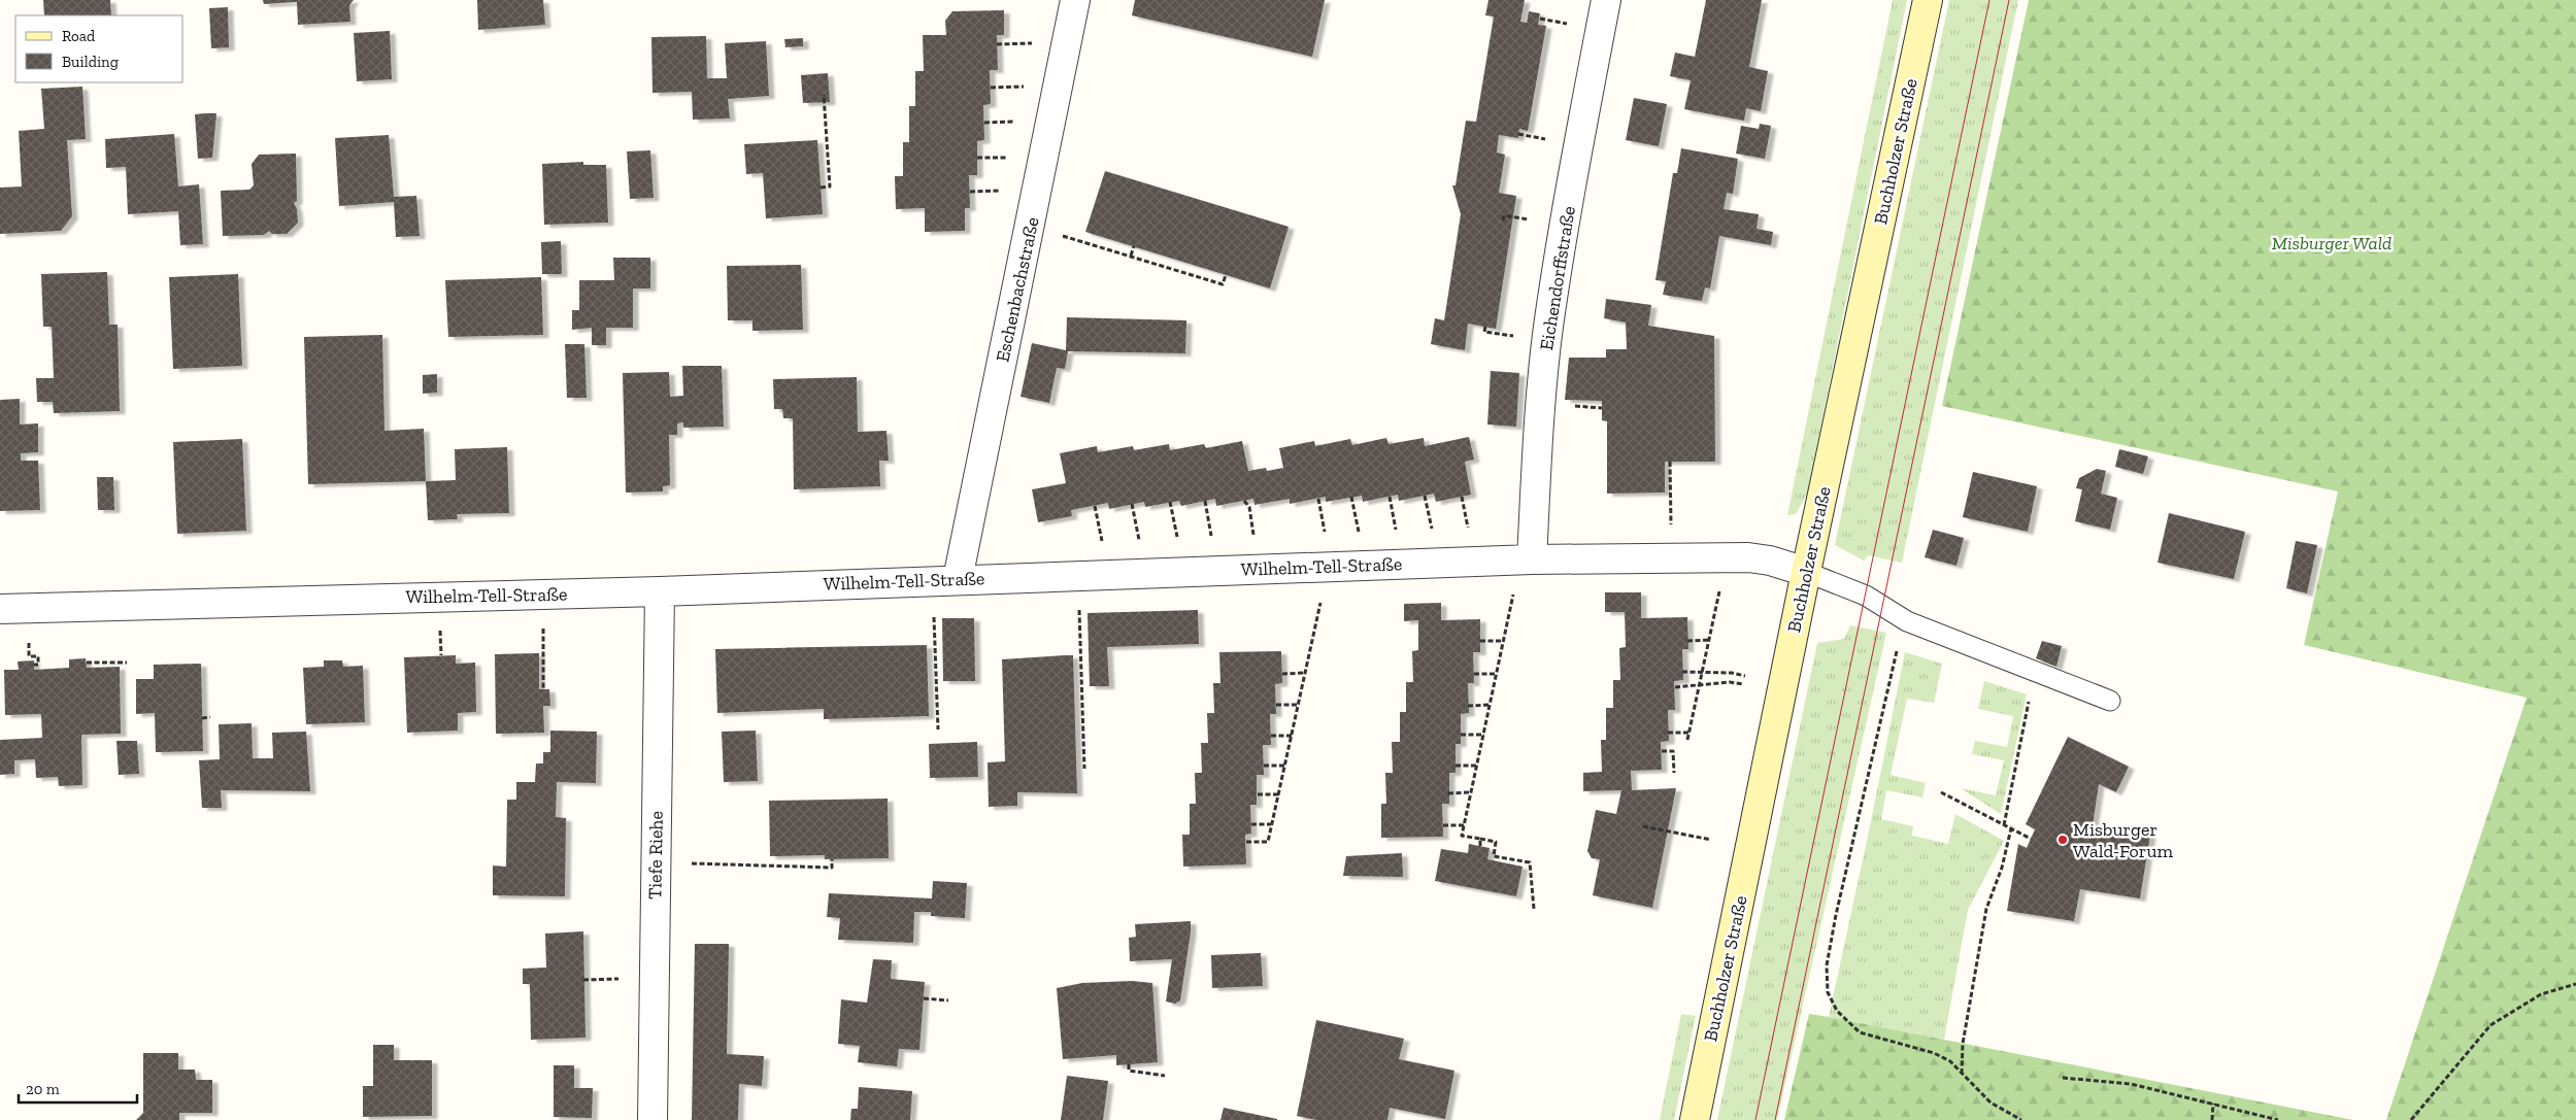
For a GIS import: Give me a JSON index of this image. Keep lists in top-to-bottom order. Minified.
{"streets":{"main road":["Buchholzer Straße"],"street":["Eichendorffstraße","Eschenbachstraße","Wilhelm-Tell-Straße","Tiefe Riehe"]},"crossings":[["Buchholzer Straße","Wilhelm-Tell-Straße"],["Eichendorffstraße","Wilhelm-Tell-Straße"],["Eschenbachstraße","Wilhelm-Tell-Straße"],["Wilhelm-Tell-Straße","Tiefe Riehe"]],"parks":["Misburger Wald"],"places":["Misburger Wald-Forum"],"legend":["Road","Building"],"scale_bar":"20 m"}
